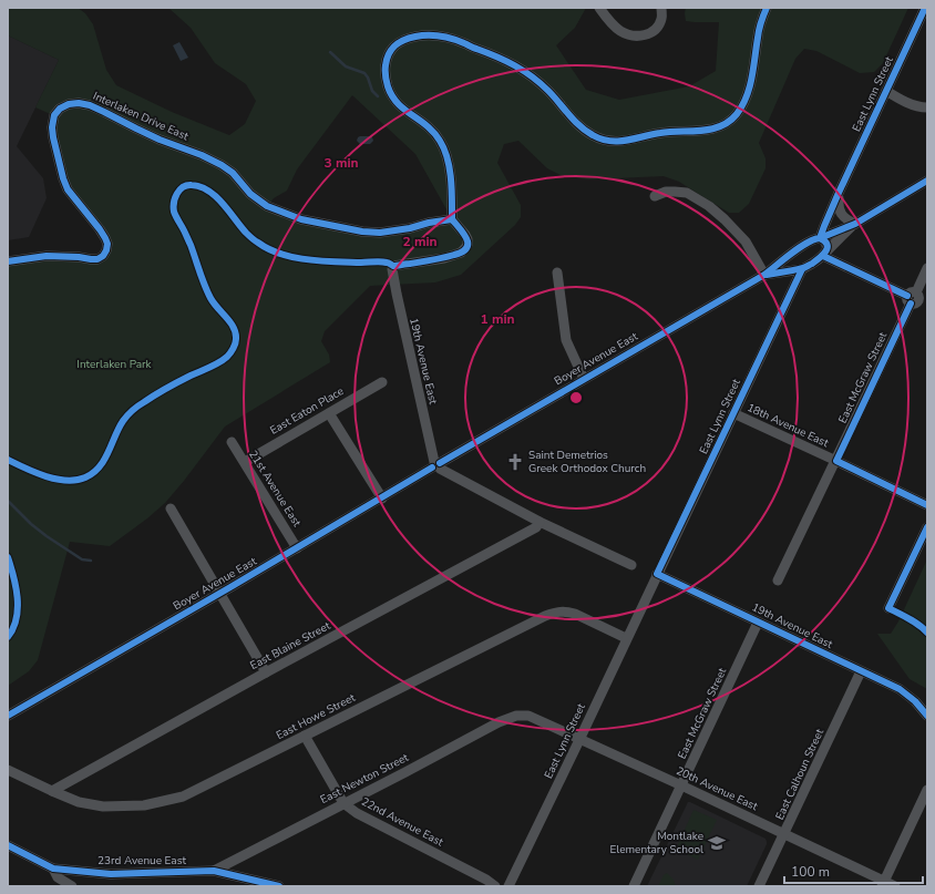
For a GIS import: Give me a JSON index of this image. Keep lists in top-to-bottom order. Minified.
{"streets":{"street":["East Lynn Street","Interlaken Drive East","Boyer Avenue East","19th Avenue East","East McGraw Street","East Eaton Place","18th Avenue East","21st Avenue East","East Blaine Street","East Howe Street","East Calhoun Street","East Newton Street","20th Avenue East","22nd Avenue East","23rd Avenue East"]},"crossings":[["East Lynn Street","Boyer Avenue East"],["East Lynn Street","19th Avenue East"],["East Lynn Street","18th Avenue East"],["East Lynn Street","East Howe Street"],["East Lynn Street","20th Avenue East"],["Interlaken Drive East","19th Avenue East"],["Boyer Avenue East","19th Avenue East"],["Boyer Avenue East","21st Avenue East"],["19th Avenue East","East McGraw Street"],["19th Avenue East","East Calhoun Street"],["East McGraw Street","18th Avenue East"],["East McGraw Street","20th Avenue East"],["East Eaton Place","21st Avenue East"],["East Blaine Street","East Howe Street"],["East Howe Street","22nd Avenue East"],["East Calhoun Street","20th Avenue East"],["East Newton Street","20th Avenue East"],["East Newton Street","22nd Avenue East"],["East Newton Street","23rd Avenue East"]],"parks":["Interlaken Park"],"places":{"church":["Saint Demetrios Greek Orthodox Church"],"school or university":["Montlake Elementary School"]},"scale_bar":"100 m","rings":["3 min","2 min","1 min"]}
